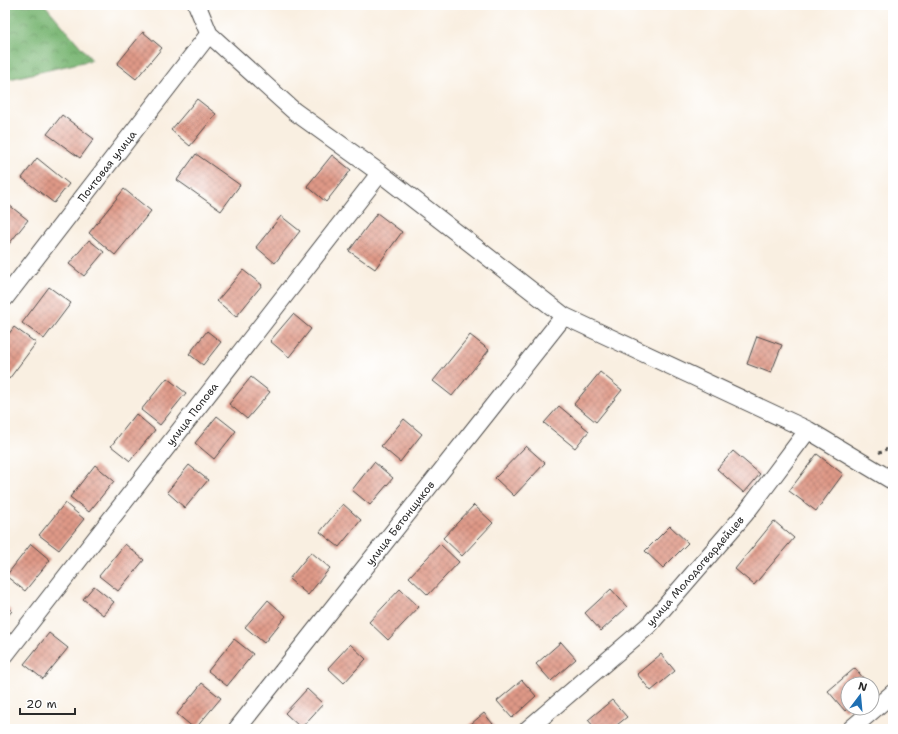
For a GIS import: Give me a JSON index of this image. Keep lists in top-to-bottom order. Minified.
{"streets":{"street":["Почтовая улица","улица Попова","улица Бетонщиков","улица Молодогвардейцев"]},"scale_bar":"20 m","north":"top"}
